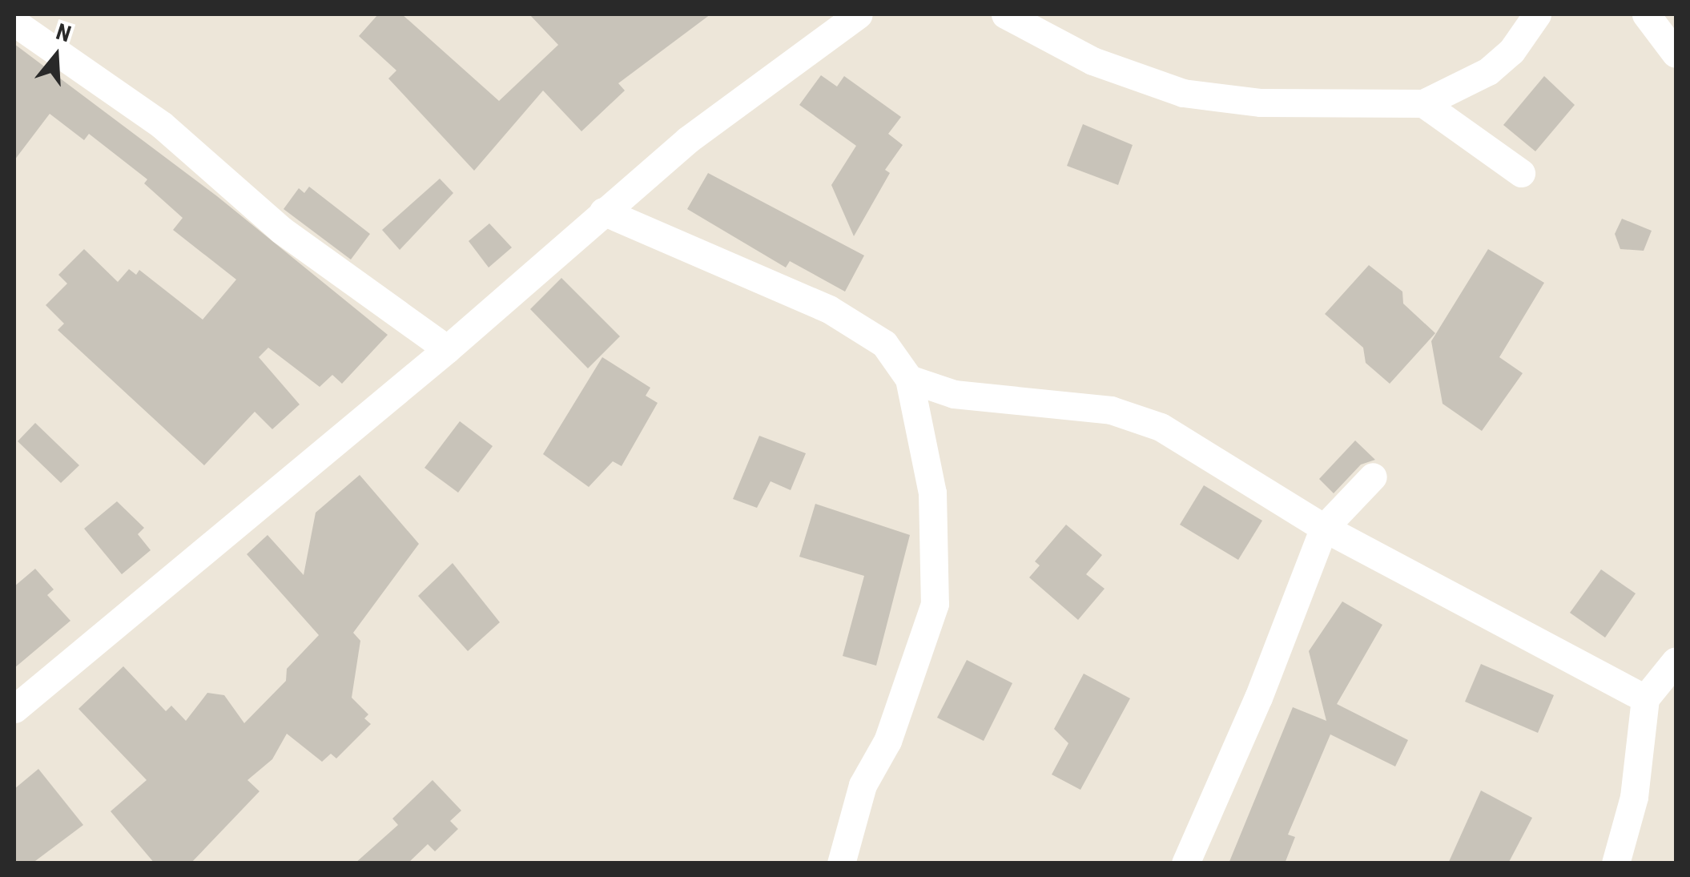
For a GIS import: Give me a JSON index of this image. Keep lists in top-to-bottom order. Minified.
{"north":"top"}
